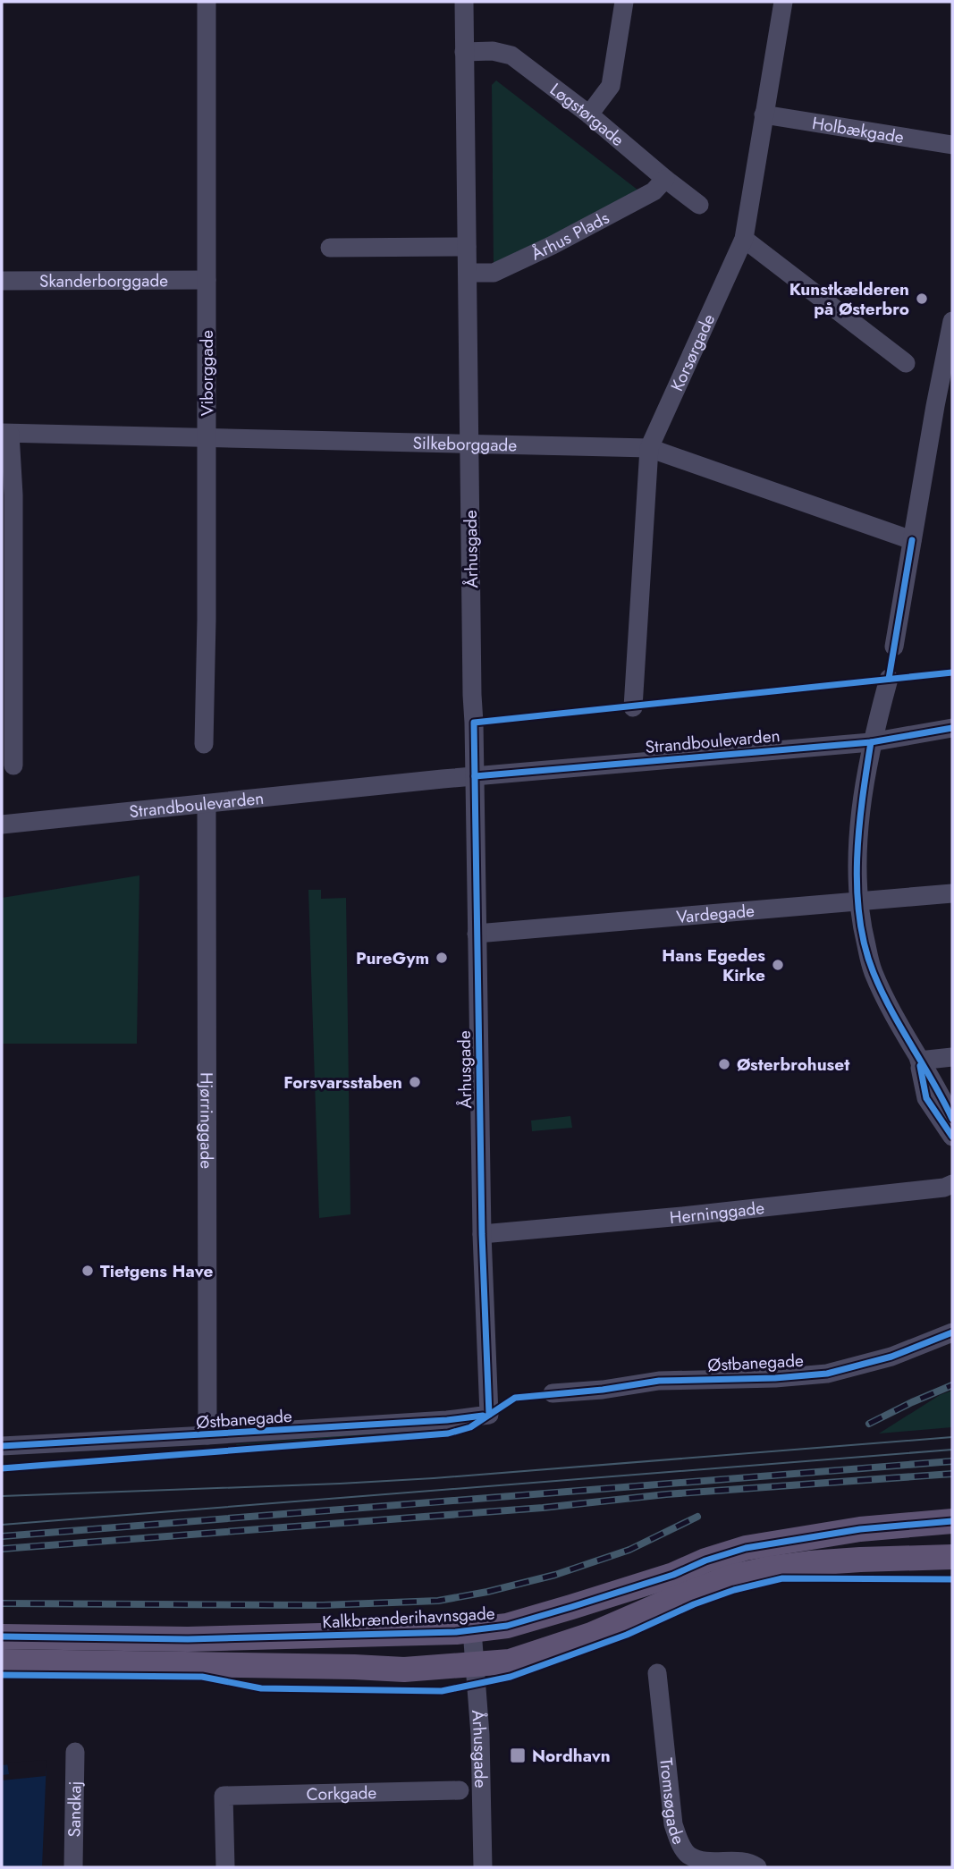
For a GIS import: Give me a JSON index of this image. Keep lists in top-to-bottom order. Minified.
{"streets":{"main road":["Kalkbrænderihavnsgade"],"street":["Løgstørgade","Holbækgade","Århus Plads","Skanderborggade","Korsørgade","Viborggade","Silkeborggade","Århusgade","Strandboulevarden","Vardegade","Hjørringgade","Herninggade","Østbanegade","Corkgade","Tromsøgade","Sandkaj"]},"crossings":[["Løgstørgade","Århus Plads"],["Løgstørgade","Århusgade"],["Holbækgade","Korsørgade"],["Århus Plads","Århusgade"],["Skanderborggade","Viborggade"],["Korsørgade","Silkeborggade"],["Viborggade","Silkeborggade"],["Silkeborggade","Århusgade"],["Århusgade","Strandboulevarden"],["Århusgade","Vardegade"],["Århusgade","Herninggade"],["Århusgade","Østbanegade"],["Århusgade","Kalkbrænderihavnsgade"],["Strandboulevarden","Hjørringgade"],["Hjørringgade","Østbanegade"]],"places":{"other":["Kunstkælderen på Østerbro","PureGym","Hans Egedes Kirke","Østerbrohuset","Forsvarsstaben","Tietgens Have"],"transit":["Nordhavn"]}}
